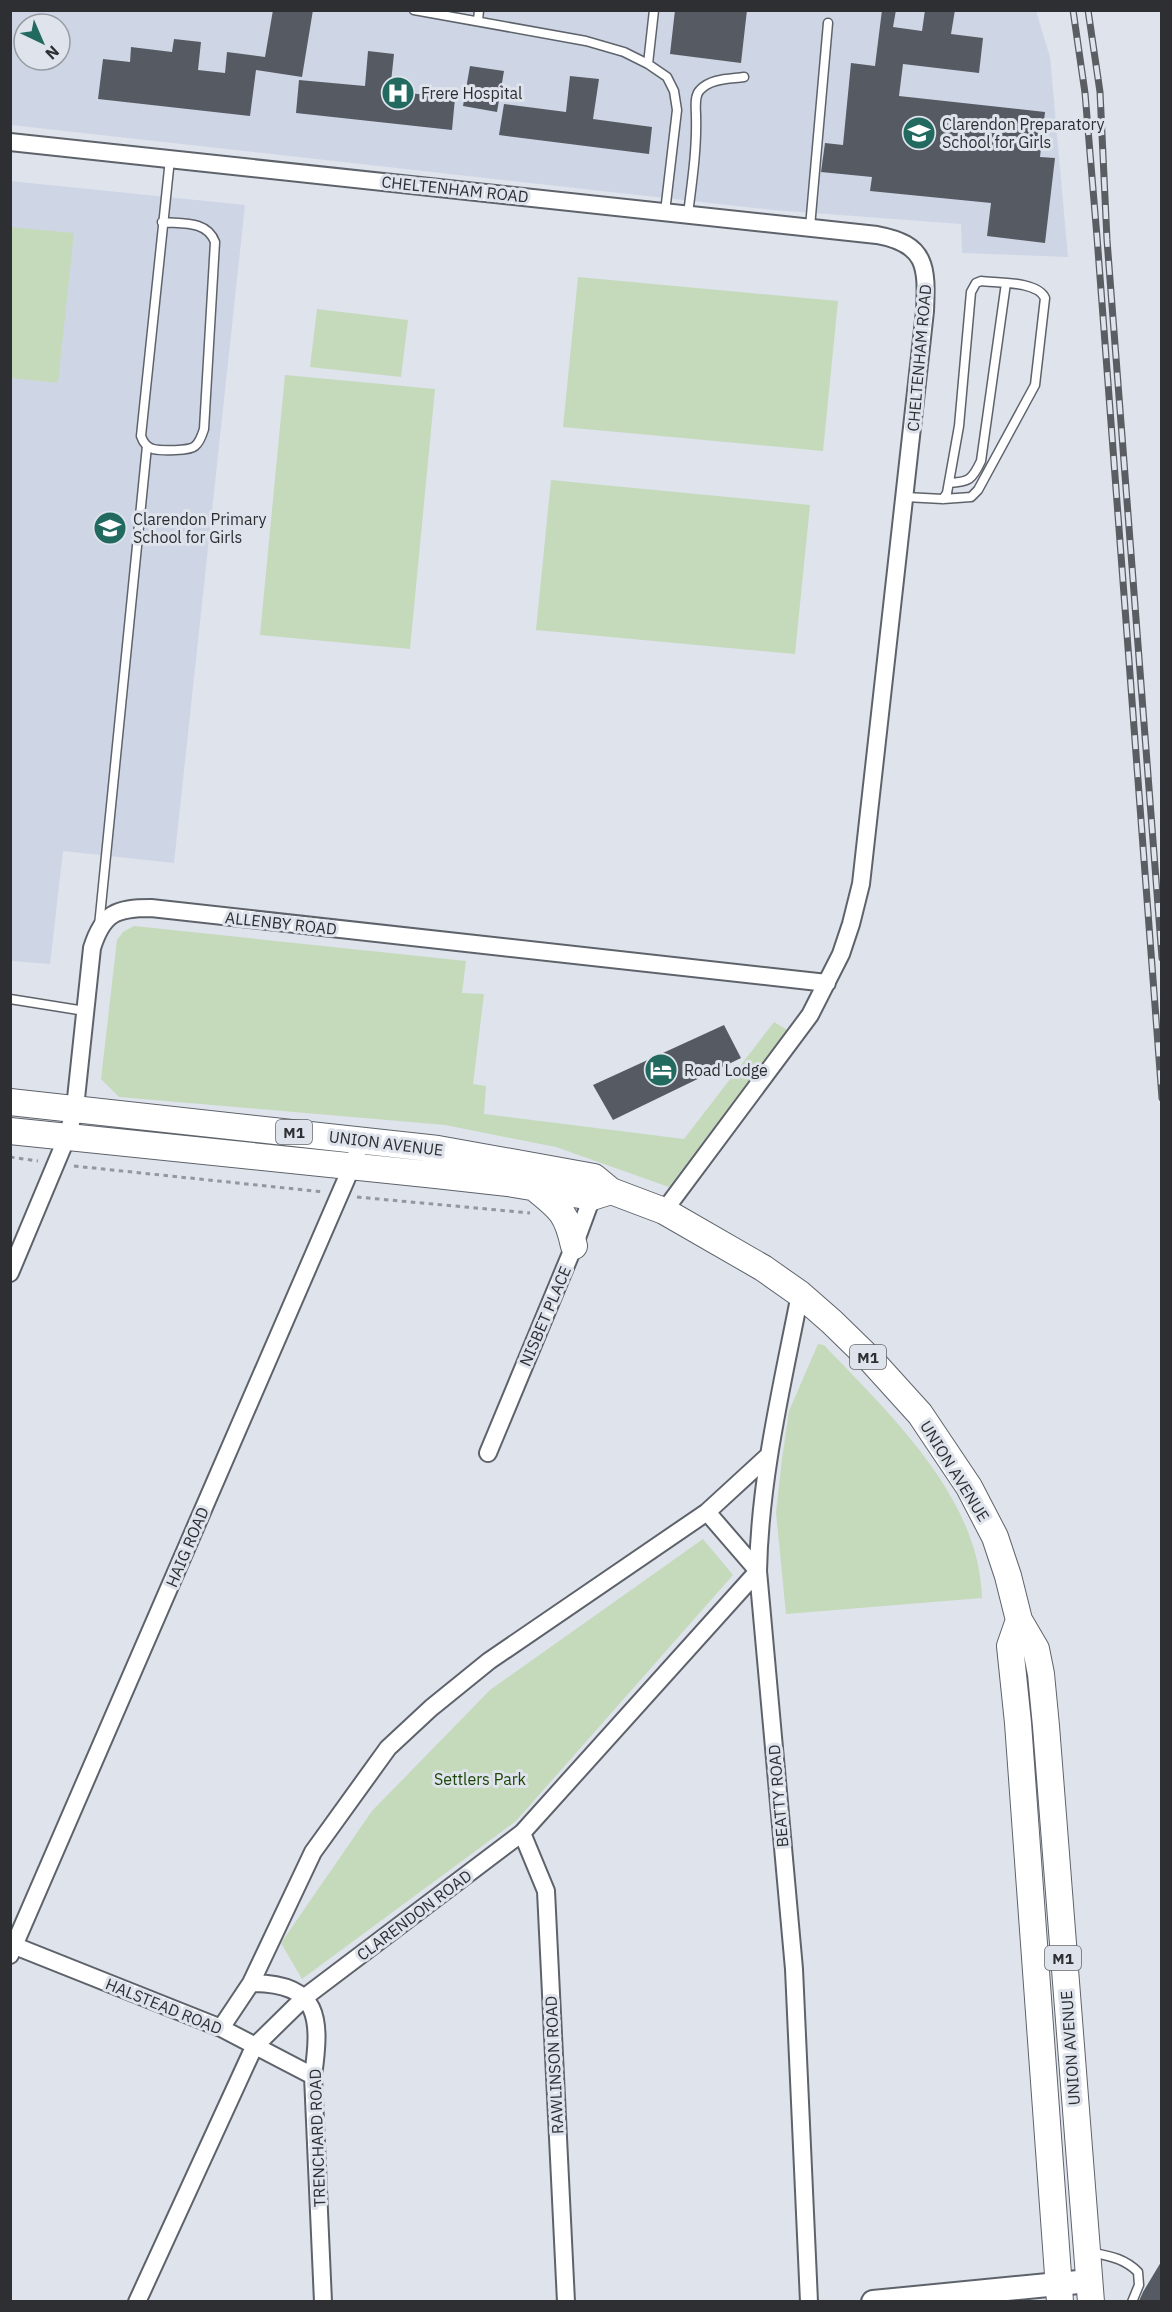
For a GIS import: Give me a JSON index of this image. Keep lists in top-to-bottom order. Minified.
{"streets":{"main road":["M1","UNION AVENUE"],"street":["CHELTENHAM ROAD","ALLENBY ROAD","NISBET PLACE","HAIG ROAD","BEATTY ROAD","CLARENDON ROAD","HALSTEAD ROAD","RAWLINSON ROAD","TRENCHARD ROAD"]},"crossings":[["CHELTENHAM ROAD","ALLENBY ROAD"],["CHELTENHAM ROAD","UNION AVENUE"],["UNION AVENUE","NISBET PLACE"],["UNION AVENUE","HAIG ROAD"],["UNION AVENUE","BEATTY ROAD"],["HAIG ROAD","HALSTEAD ROAD"],["BEATTY ROAD","CLARENDON ROAD"],["CLARENDON ROAD","HALSTEAD ROAD"],["CLARENDON ROAD","RAWLINSON ROAD"],["CLARENDON ROAD","TRENCHARD ROAD"],["HALSTEAD ROAD","TRENCHARD ROAD"]],"parks":["Settlers Park"],"places":{"hospital":["Frere Hospital"],"school or university":["Clarendon Preparatory School for Girls","Clarendon Primary School for Girls"],"hotel":["Road Lodge"]},"north":"bottom right"}
